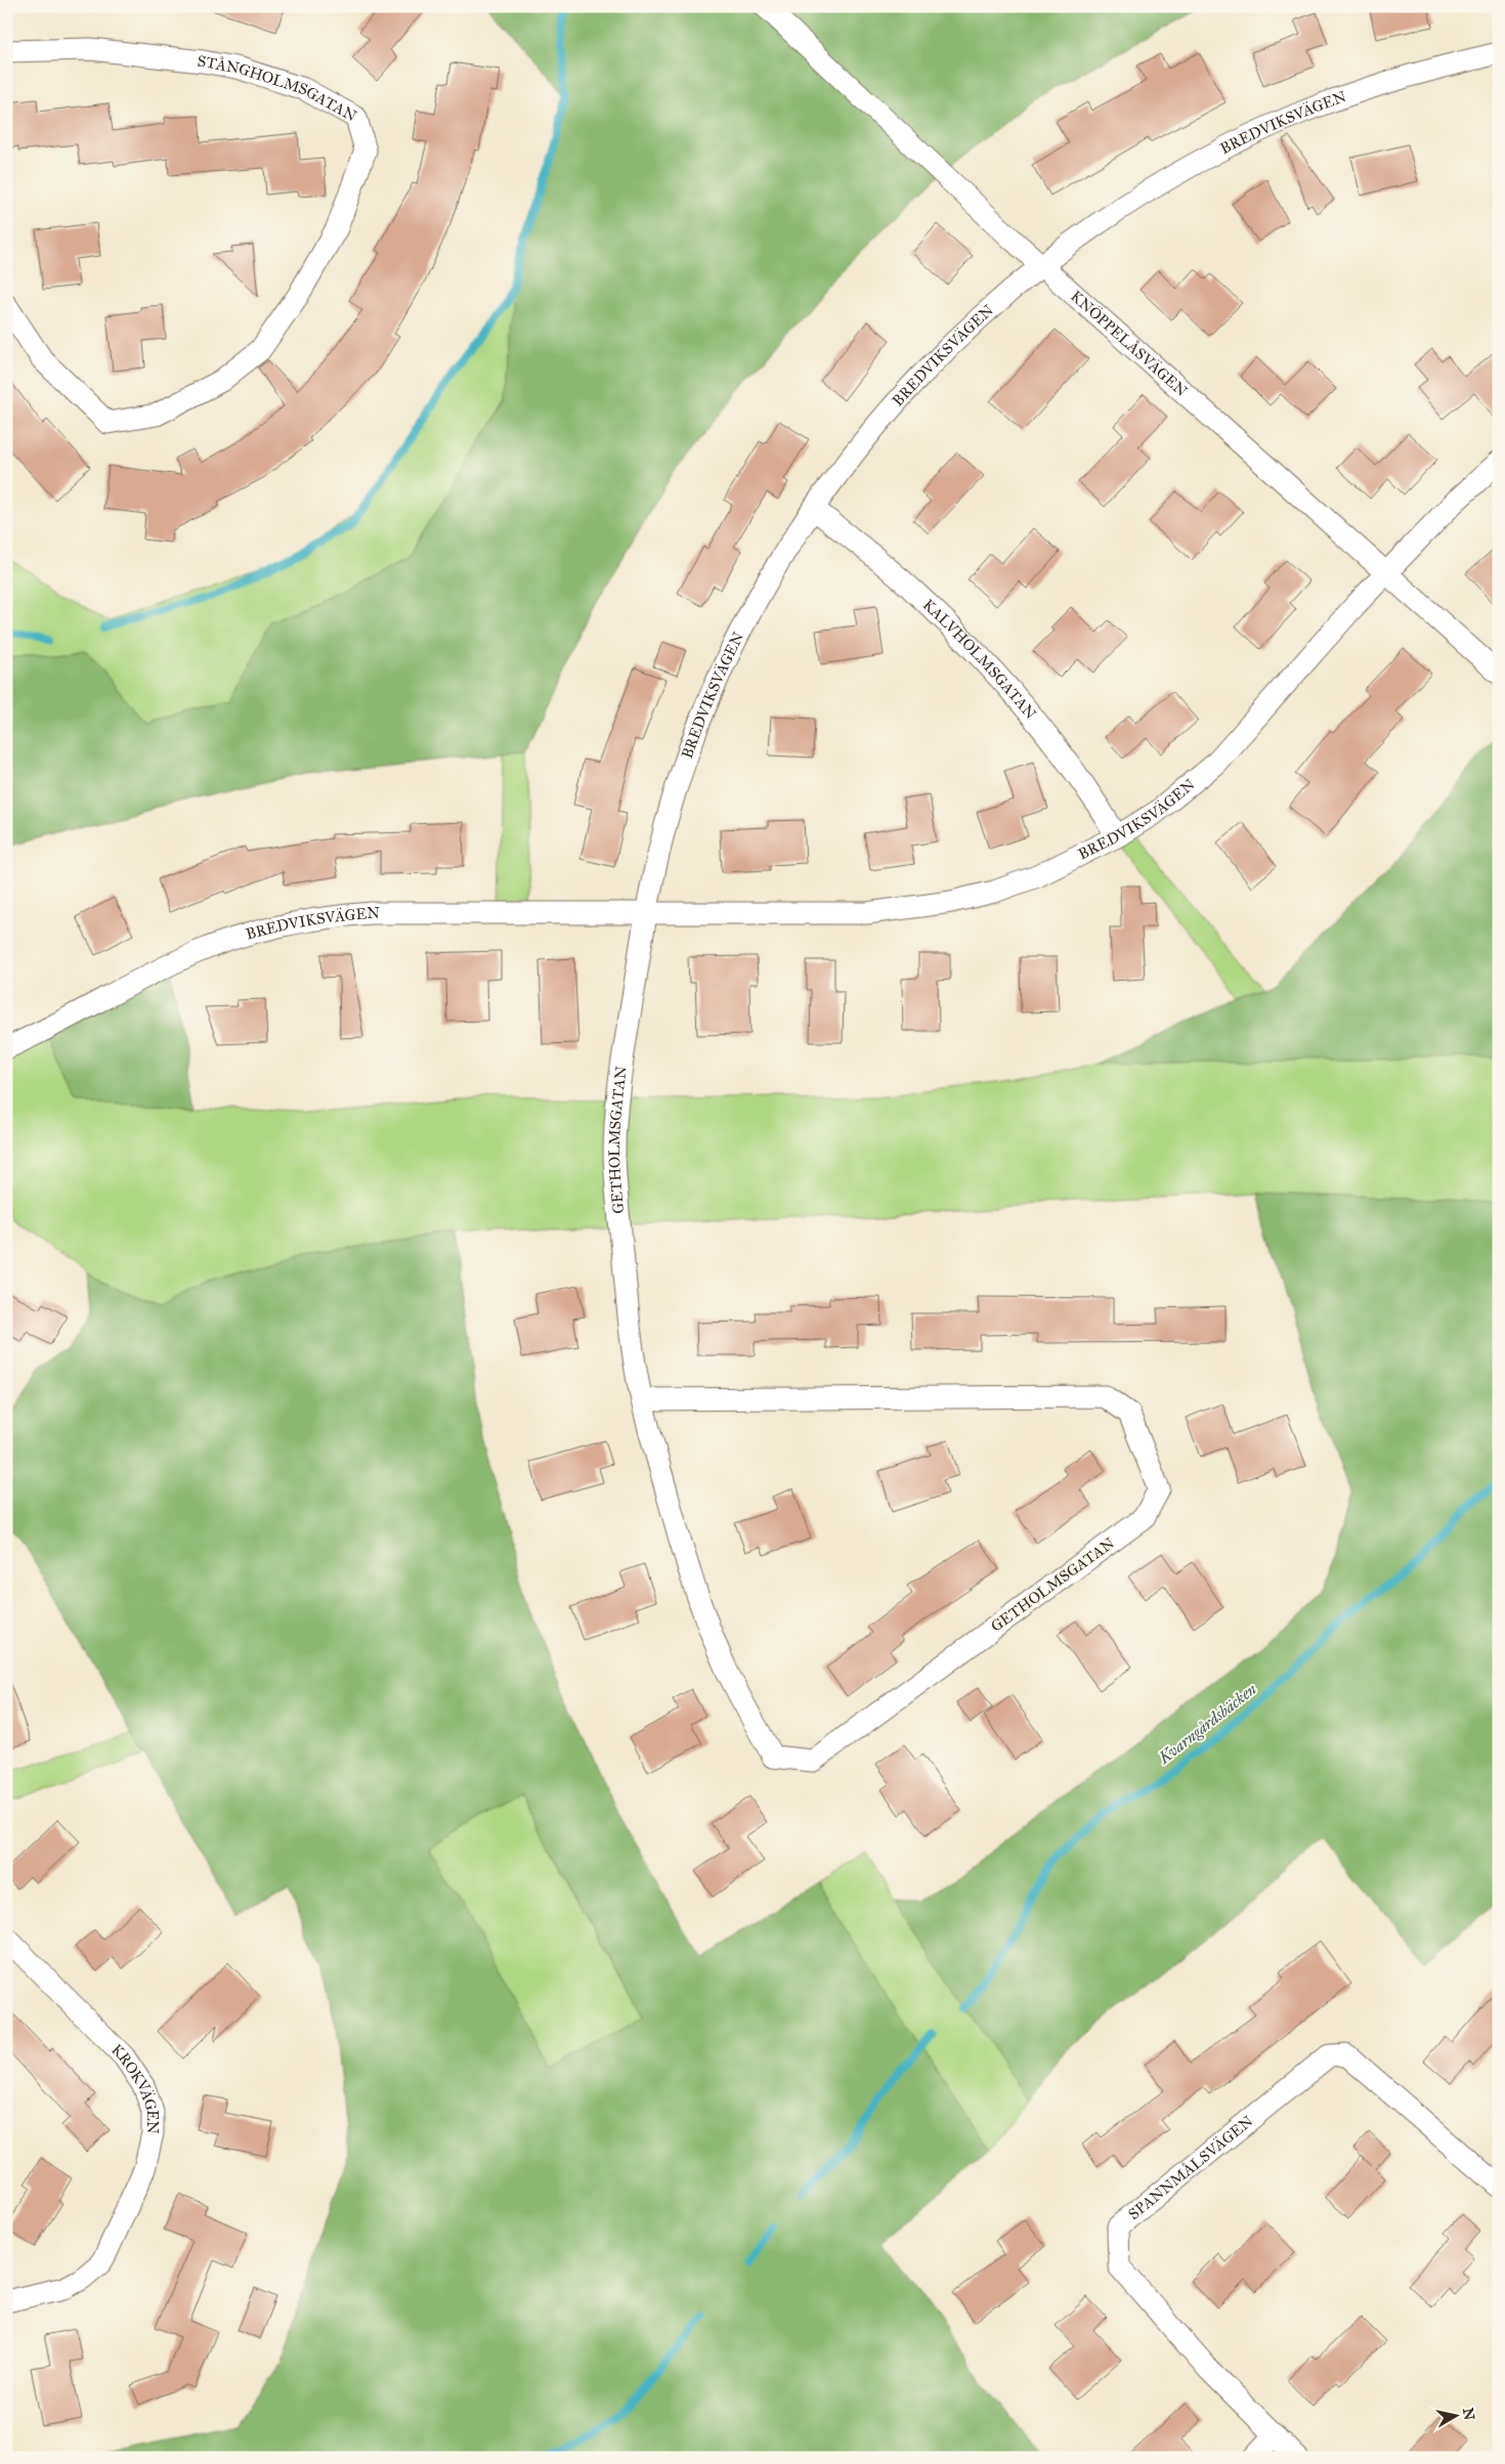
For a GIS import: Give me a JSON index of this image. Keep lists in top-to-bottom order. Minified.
{"streets":{"street":["STÅNGHOLMSGATAN","BREDVIKSVÄGEN","KNÖPPELÅSVÄGEN","KALVHOLMSGATAN","GETHOLMSGATAN","KROKVÄGEN","SPANNMÅLSVÄGEN"]},"crossings":[["BREDVIKSVÄGEN","KNÖPPELÅSVÄGEN"],["BREDVIKSVÄGEN","KALVHOLMSGATAN"],["BREDVIKSVÄGEN","GETHOLMSGATAN"]],"water":["Kvarngårdsbäcken"],"north":"right"}
